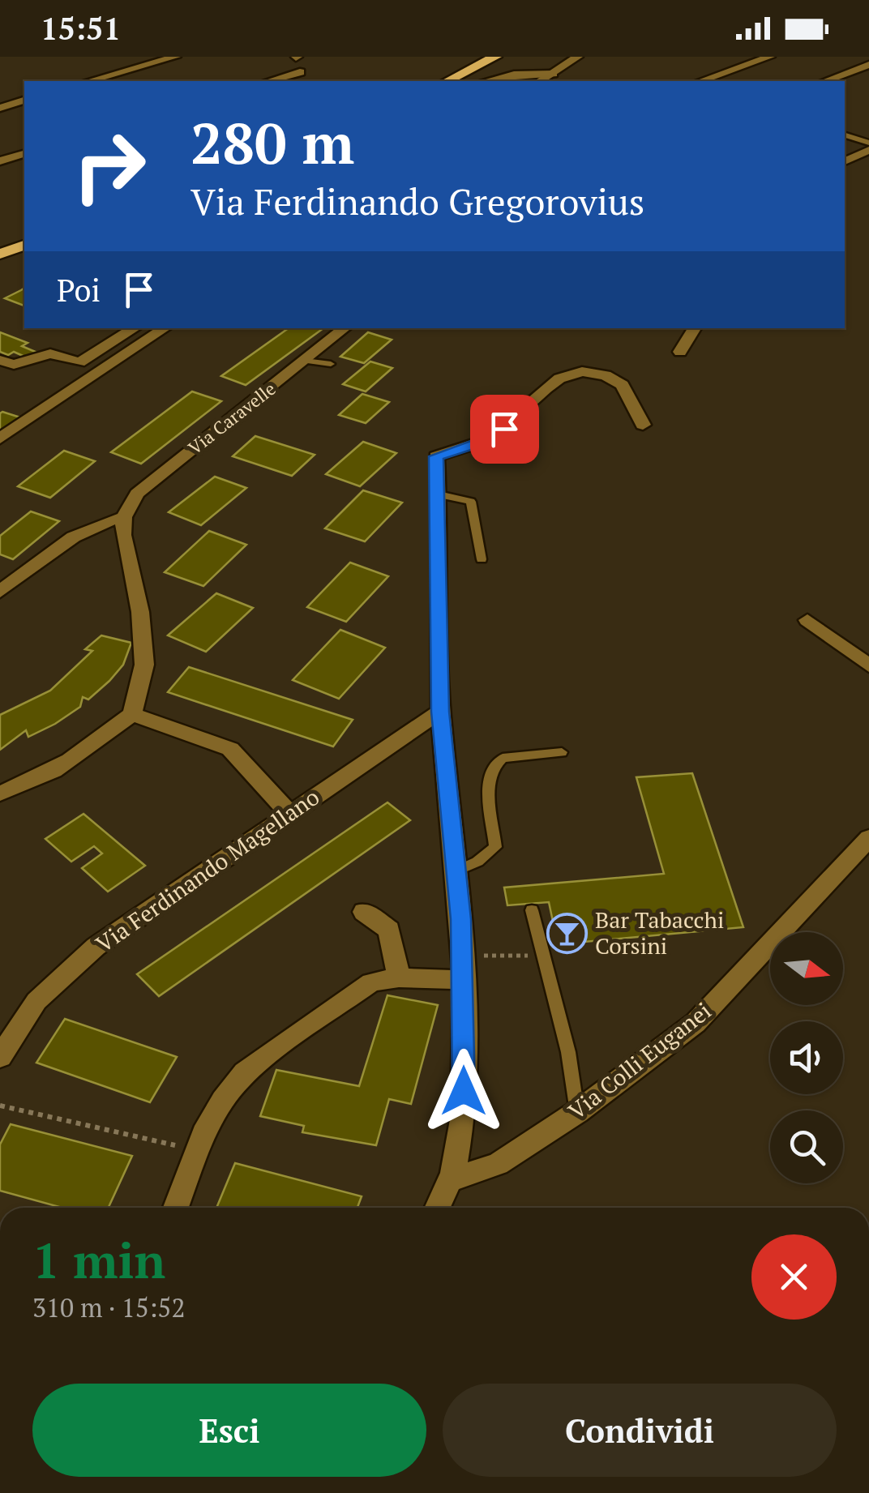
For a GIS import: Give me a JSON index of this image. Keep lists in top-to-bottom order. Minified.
{"streets":{"street":["Via Caravelle","Via Ferdinando Magellano","Via Colli Euganei"]},"places":{"bar":["Bar Tabacchi Corsini"]},"north":"right","page":{"status":"15:51","turn":["280 m","Via Ferdinando Gregorovius"],"then":"Poi","heading":["1 min","310 m · 15:52"],"buttons":["Esci","Condividi"]}}
